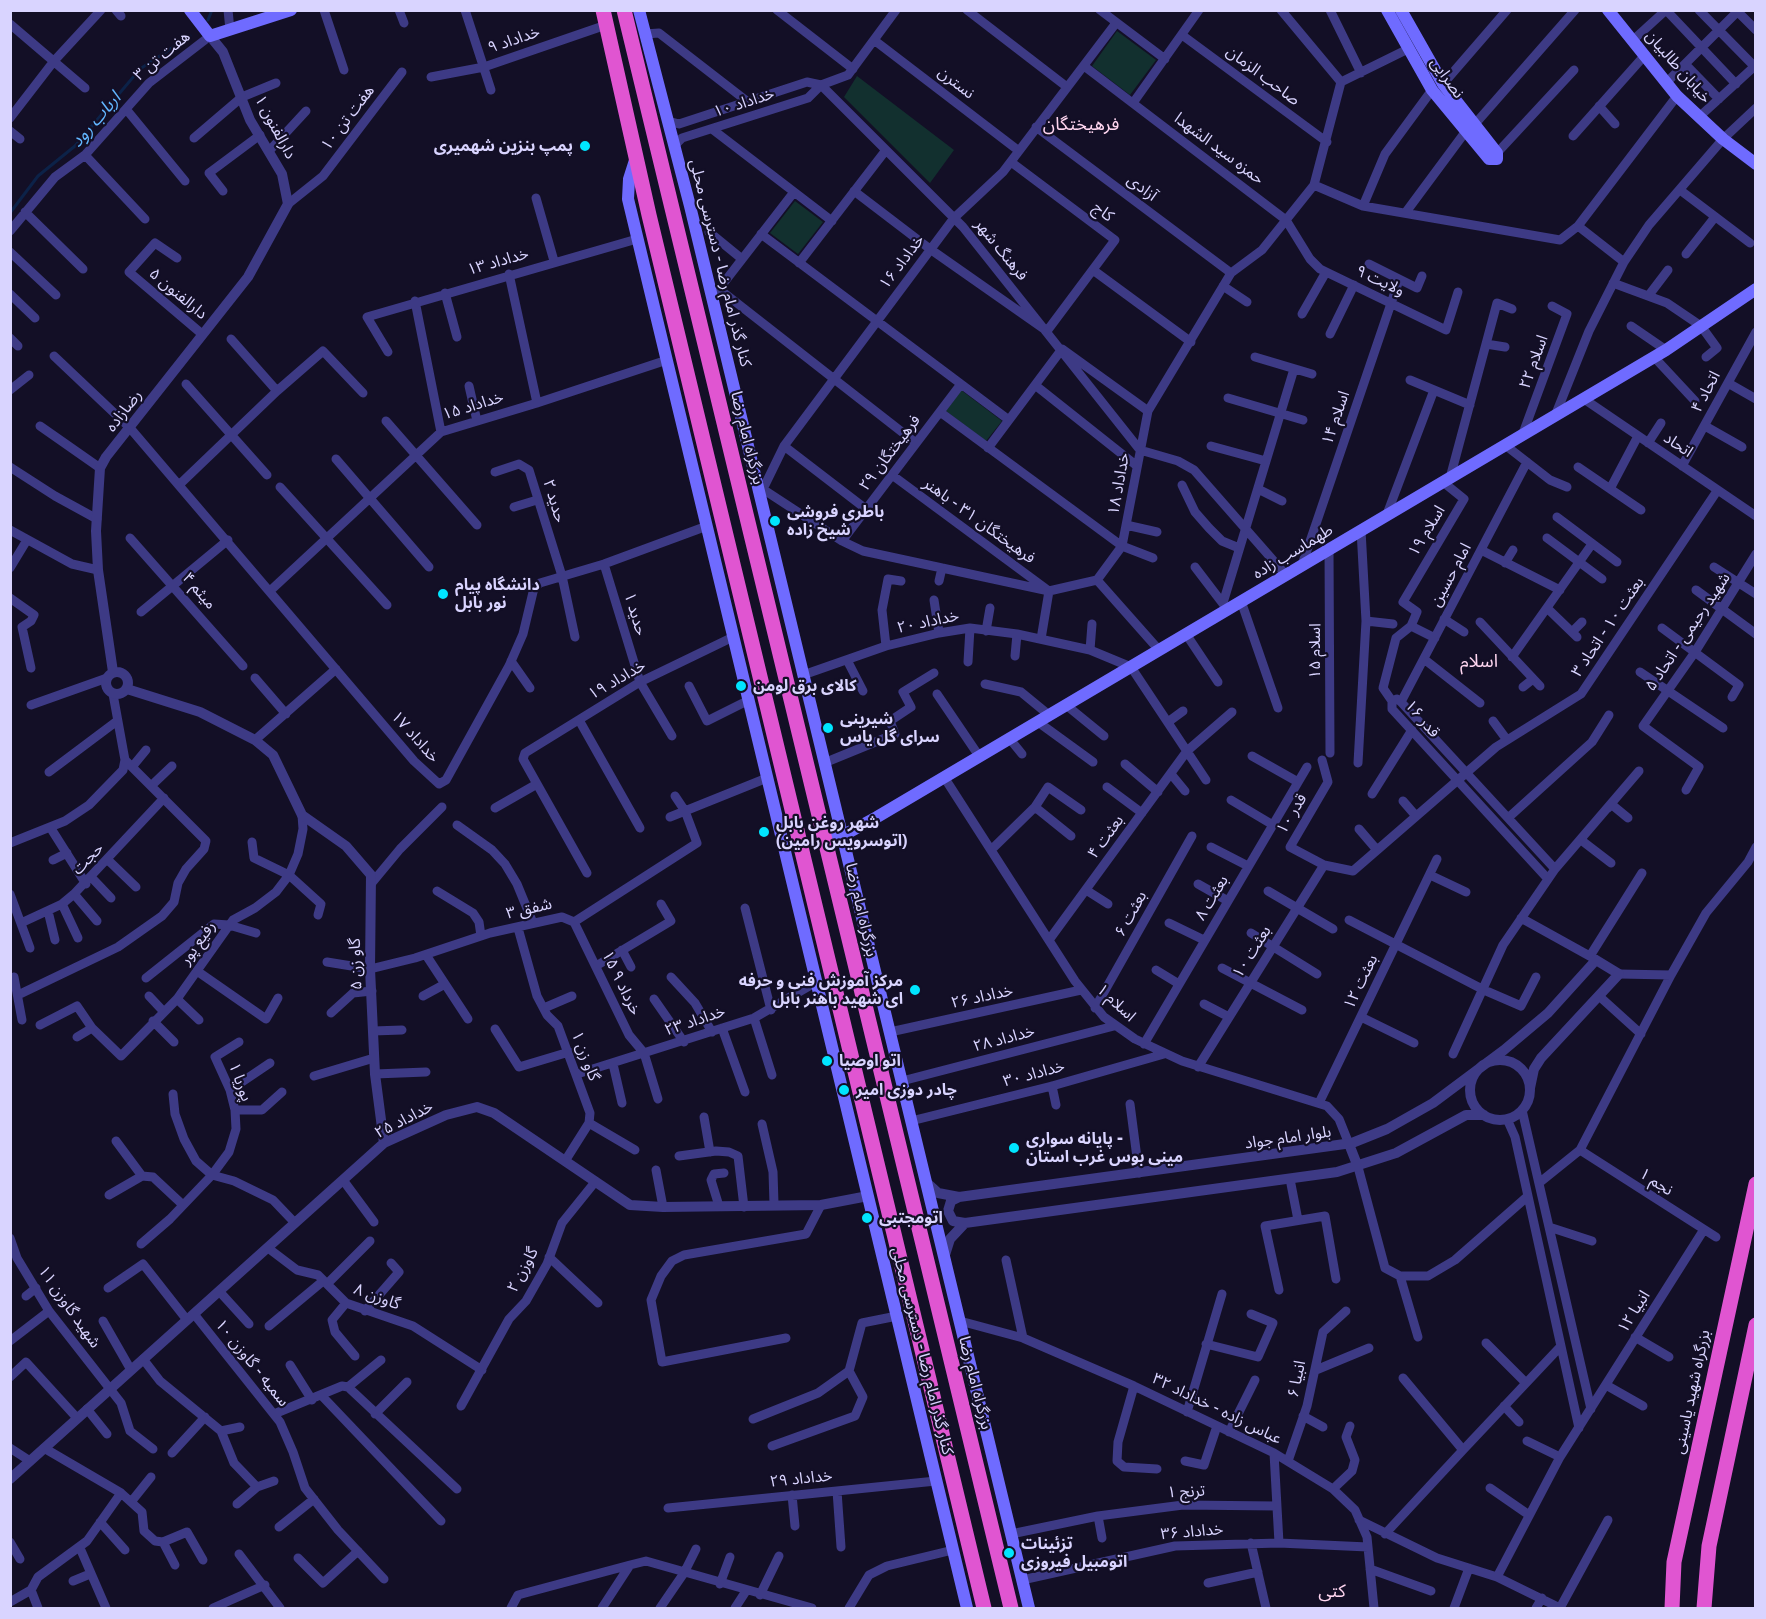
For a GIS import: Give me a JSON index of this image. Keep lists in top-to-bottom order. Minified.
{"streets":{"highway":["بزرگراه امام رضا","بزرگراه شهید یاسینی"],"main road":["خیابان طالبیان","نصرایی","کنار گذر امام رضا - دسترسی محلی","طهماسب زاده"],"street":["خداداد ۹","هفت تن ۳","صاحب الزمان","نسترن","خداداد ۱۰","هفت تن ۱۰","دارالفنون ۱","حمزه سید الشهدا","آزادی","کاج","فرهنگ شهر","خداداد ۱۳","خداداد ۱۶","ولایت ۹","دارالفنون ۵","اسلام ۲۲","اتحاد ۴","خداداد ۱۵","رضازاده","اسلام ۱۴","اتحاد","فرهیختگان ۲۹","خداداد ۱۸","حدید ۲","فرهیختگان ۳۱ - باهنر","اسلام ۱۹","امام حسین","میثم ۴","حدید ۱","خداداد ۲۰","بعثت ۱۰ - اتحاد ۳","شهید رحیمی - اتحاد ۵","اسلام ۱۵","خداداد ۱۹","قدر ۱۶","خداداد ۱۷","قدر ۱۰","بعثت ۴","حجت","بعثت ۸","شفق ۳","بعثت ۶","رفیع پور","بعثت ۱۰","گاو زن ۵","بعثت ۱۲","۱۵ خرداد ۹","خداداد ۲۶","اسلام ۱","خداداد ۲۳","خداداد ۲۸","گاو زن ۱","خداداد ۳۰","پوریا ۱","خداداد ۲۵","بلوار امام جواد","نجم ۱","گاوزن ۲","گاوزن ۸","شهید گاوزن ۱۱","انبیا ۱۲","سمیه - گاوزن ۱۰","انبیا ۶","عباس زاده - خداداد ۳۲","خداداد ۲۹","ترنج ۱","خداداد ۳۶"]},"crossings":[["هفت تن ۳","دارالفنون ۱"],["صاحب الزمان","خداداد ۱۸"],["نسترن","خداداد ۱۰"],["نسترن","خداداد ۱۶"],["خداداد ۱۰","فرهنگ شهر"],["خداداد ۱۰","کنار گذر امام رضا - دسترسی محلی"],["هفت تن ۱۰","دارالفنون ۱"],["هفت تن ۱۰","رضازاده"],["دارالفنون ۱","رضازاده"],["حمزه سید الشهدا","خداداد ۱۶"],["حمزه سید الشهدا","ولایت ۹"],["حمزه سید الشهدا","خداداد ۱۸"],["آزادی","خداداد ۱۶"],["آزادی","خداداد ۱۸"],["کاج","فرهنگ شهر"],["کاج","خداداد ۱۶"],["فرهنگ شهر","خداداد ۱۶"],["فرهنگ شهر","خداداد ۱۸"],["خداداد ۱۳","کنار گذر امام رضا - دسترسی محلی"],["خداداد ۱۶","کنار گذر امام رضا - دسترسی محلی"],["کنار گذر امام رضا - دسترسی محلی","خداداد ۱۵"],["کنار گذر امام رضا - دسترسی محلی","طهماسب زاده"],["کنار گذر امام رضا - دسترسی محلی","خداداد ۲۰"],["کنار گذر امام رضا - دسترسی محلی","خداداد ۱۹"],["کنار گذر امام رضا - دسترسی محلی","خداداد ۱۷"],["کنار گذر امام رضا - دسترسی محلی","خداداد ۲۶"],["کنار گذر امام رضا - دسترسی محلی","خداداد ۲۳"],["کنار گذر امام رضا - دسترسی محلی","خداداد ۲۸"],["کنار گذر امام رضا - دسترسی محلی","خداداد ۳۰"],["کنار گذر امام رضا - دسترسی محلی","خداداد ۲۵"],["کنار گذر امام رضا - دسترسی محلی","بلوار امام جواد"],["کنار گذر امام رضا - دسترسی محلی","عباس زاده - خداداد ۳۲"],["کنار گذر امام رضا - دسترسی محلی","خداداد ۲۹"],["کنار گذر امام رضا - دسترسی محلی","ترنج ۱"],["کنار گذر امام رضا - دسترسی محلی","خداداد ۳۶"],["ولایت ۹","اسلام ۱۴"],["ولایت ۹","خداداد ۱۸"],["دارالفنون ۵","رضازاده"],["اسلام ۲۲","طهماسب زاده"],["اتحاد ۴","اتحاد"],["خداداد ۱۵","خداداد ۱۷"],["رضازاده","خداداد ۱۷"],["اسلام ۱۴","طهماسب زاده"],["بزرگراه امام رضا","طهماسب زاده"],["اتحاد","طهماسب زاده"],["اتحاد","بعثت ۱۰ - اتحاد ۳"],["فرهیختگان ۲۹","فرهیختگان ۳۱ - باهنر"],["حدید ۲","خداداد ۱۷"],["اسلام ۱۹","طهماسب زاده"],["طهماسب زاده","خداداد ۲۰"],["طهماسب زاده","اسلام ۱۵"],["طهماسب زاده","اسلام ۱"],["امام حسین","قدر ۱۶"],["حدید ۱","خداداد ۱۹"],["حدید ۱","خداداد ۱۷"],["بعثت ۱۰ - اتحاد ۳","قدر ۱۶"],["بعثت ۱۰ - اتحاد ۳","قدر ۱۰"],["بعثت ۱۰ - اتحاد ۳","بعثت ۱۰"],["قدر ۱۰","بعثت ۱۰"],["بعثت ۴","اسلام ۱"],["بعثت ۸","اسلام ۱"],["شفق ۳","گاو زن ۵"],["شفق ۳","۱۵ خرداد ۹"],["شفق ۳","گاو زن ۱"],["بعثت ۶","اسلام ۱"],["رفیع پور","گاو زن ۵"],["بعثت ۱۰","اسلام ۱"],["گاو زن ۵","خداداد ۲۵"],["بعثت ۱۲","اسلام ۱"],["۱۵ خرداد ۹","خداداد ۲۳"],["خداداد ۲۶","اسلام ۱"],["اسلام ۱","خداداد ۲۸"],["اسلام ۱","خداداد ۳۰"],["اسلام ۱","بلوار امام جواد"],["خداداد ۲۳","گاو زن ۱"],["خداداد ۲۵","گاوزن ۲"],["خداداد ۲۵","گاوزن ۸"],["خداداد ۲۵","شهید گاوزن ۱۱"],["خداداد ۲۵","سمیه - گاوزن ۱۰"],["نجم ۱","انبیا ۱۲"],["گاوزن ۲","گاوزن ۸"],["انبیا ۶","عباس زاده - خداداد ۳۲"],["عباس زاده - خداداد ۳۲","خداداد ۳۶"]],"districts":["فرهیختگان","اسلام","کتی"],"water":["ارباب رود"],"places":["پمپ بنزین شهمیری","باطری فروشی شیخ زاده","دانشگاه پیام نور بابل","کالای برق لومن","شیرینی سرای گل یاس","شهر روغن بابل (اتوسرویس رامین)","مرکز آموزش فنی و حرفه ای شهید باهنر بابل","اتو اوصیا","چادر دوزی امیر","پایانه سواری - مینی بوس غرب استان","اتومجتبی","تزئینات اتومبیل فیروزی"]}
